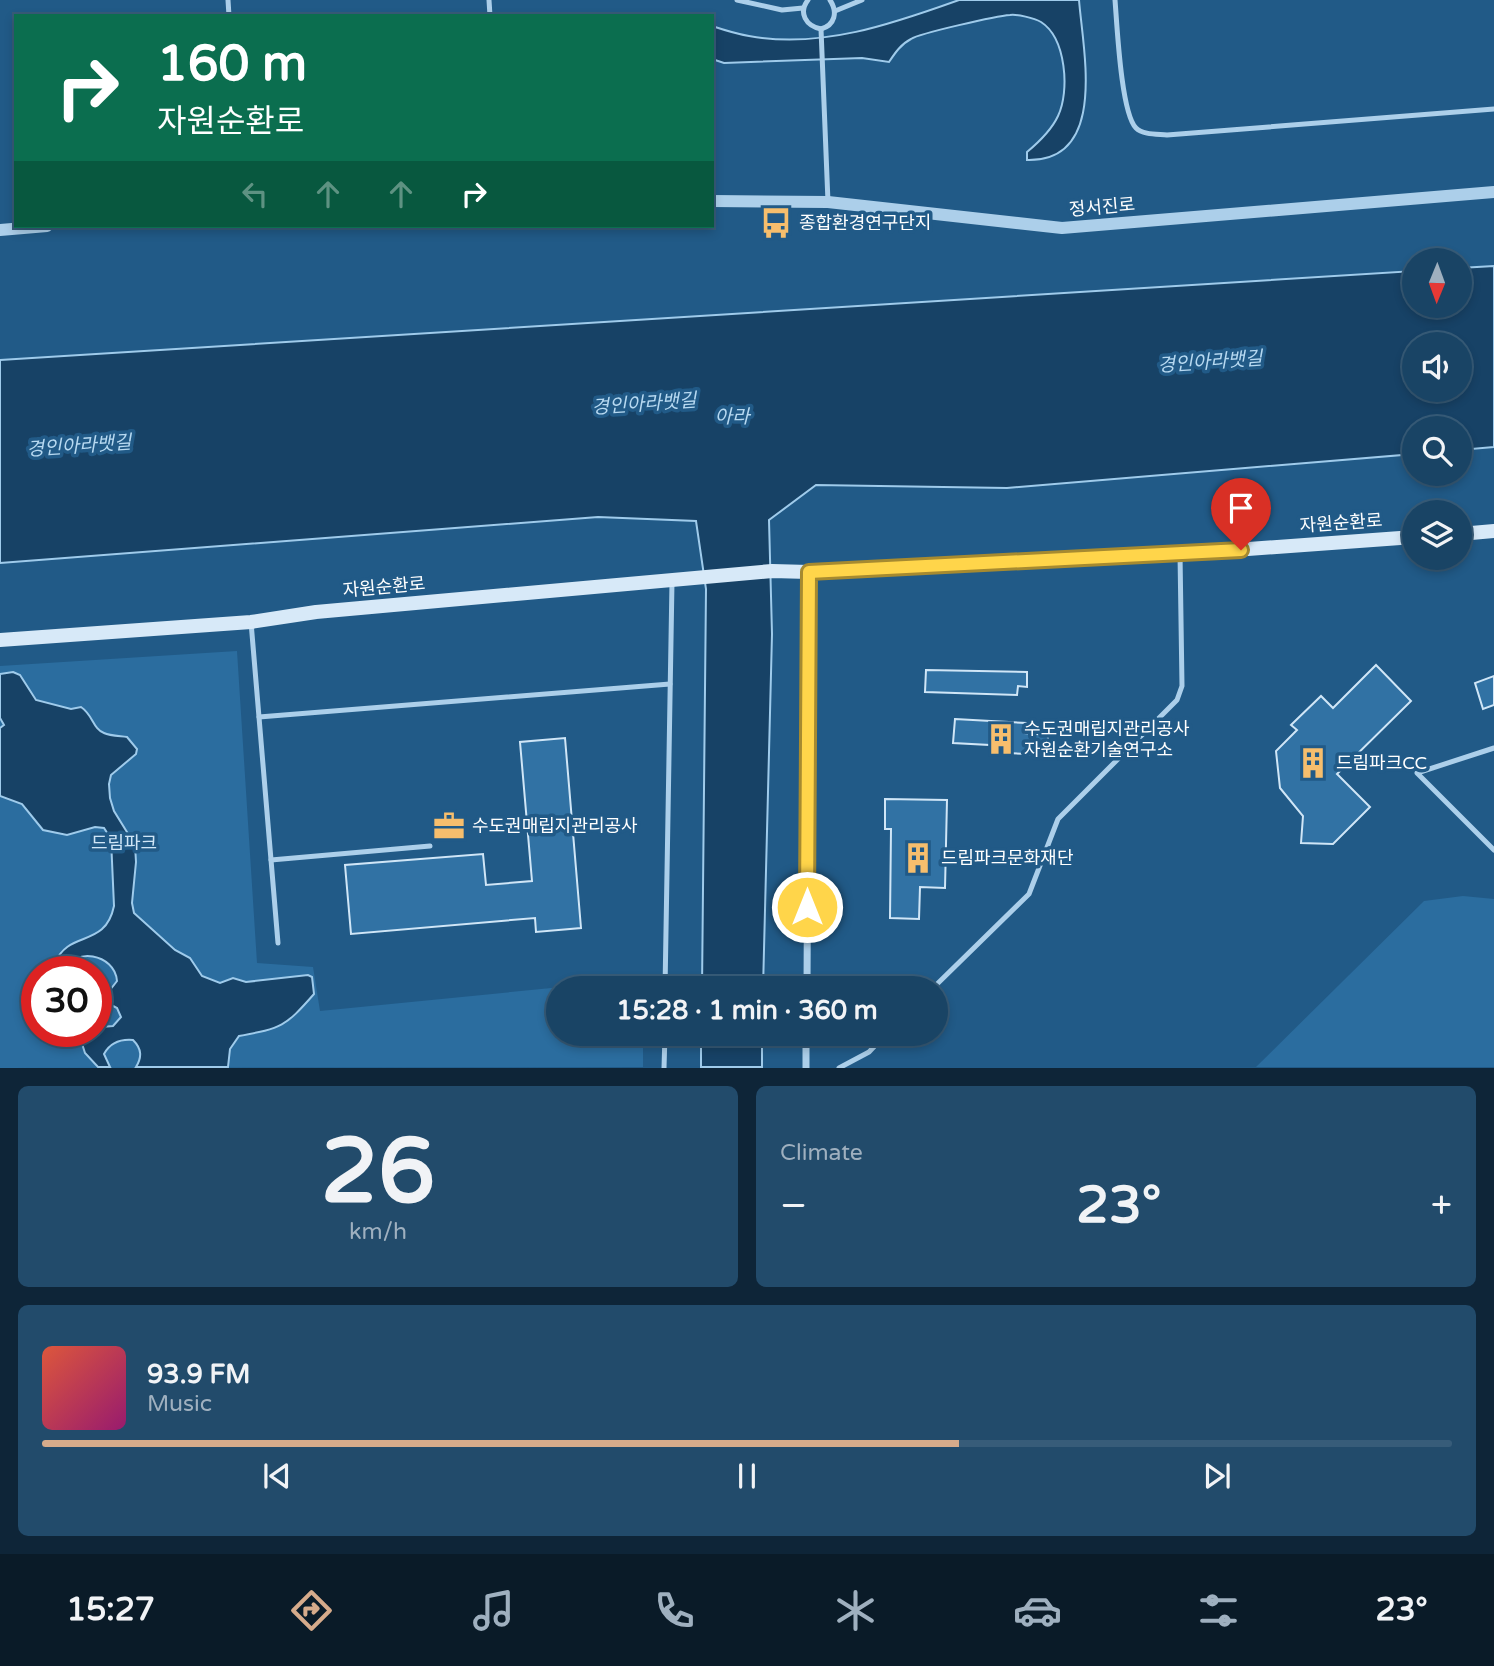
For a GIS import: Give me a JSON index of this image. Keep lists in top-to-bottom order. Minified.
{"streets":{"main road":["자원순환로"],"street":["정서진로"]},"water":["경인아라뱃길","아라"],"parks":["드림파크"],"places":{"bus stop":["종합환경연구단지"],"building":["수도권매립지관리공사 자원순환기술연구소","드림파크CC","드림파크문화재단"],"office":["수도권매립지관리공사"]},"north":"bottom","page":{"turn":["160 m","자원순환로"],"limit":"30","trip":"15:28 · 1 min · 360 m","tile":[["26","km/h"],"Climate"],"heat":["−","23°","+"],"song":["93.9 FM","Music"],"tabs":["15:27","23°"]}}
